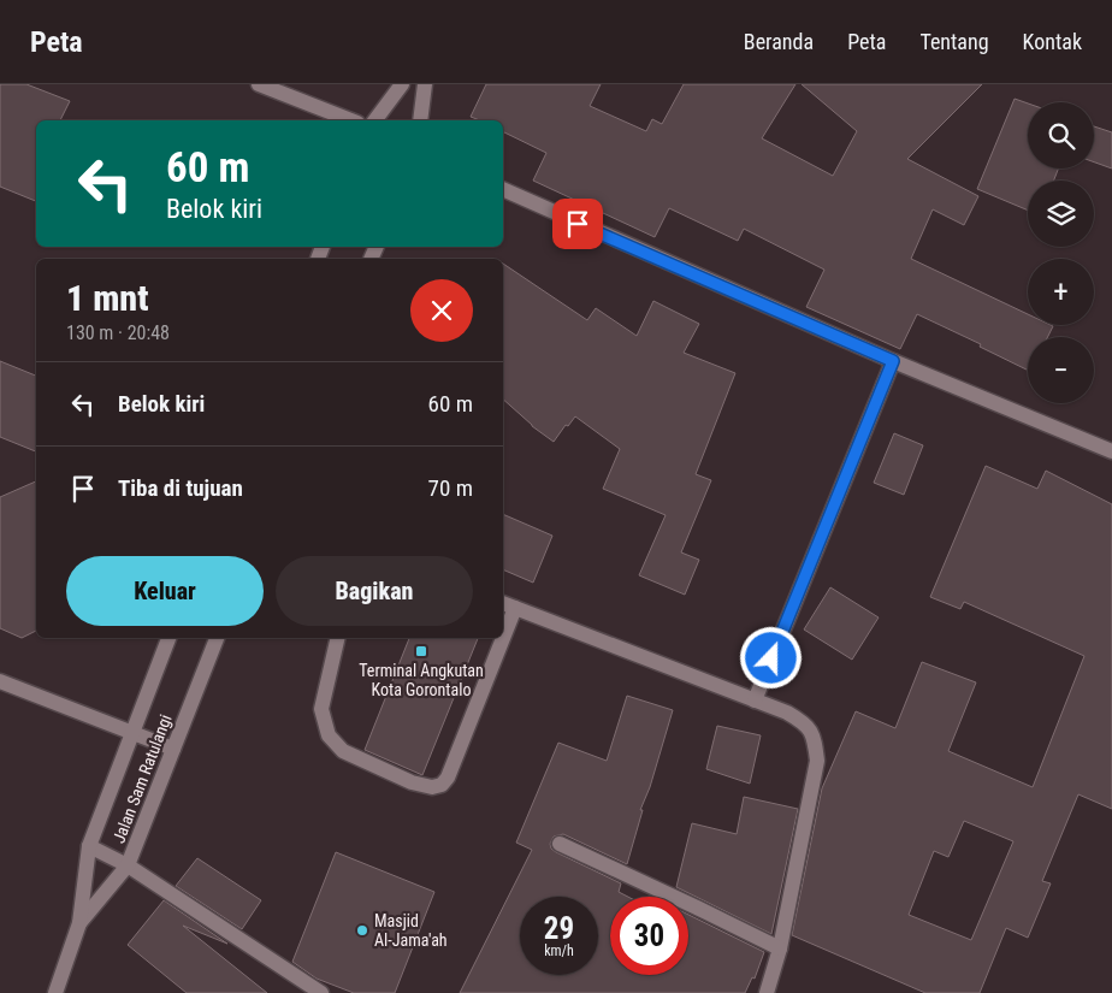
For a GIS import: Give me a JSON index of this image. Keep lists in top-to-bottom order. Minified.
{"streets":{"street":["Jalan Sam Ratulangi"]},"places":{"transit":["Terminal Angkutan Kota Gorontalo"],"other":["Masjid Al-Jama'ah"]},"page":{"header":"Peta","nav":["Beranda","Peta","Tentang","Kontak"],"map_buttons":["+","−"],"turn":["60 m","Belok kiri"],"heading":["1 mnt","130 m · 20:48"],"list":[{"name":"Belok kiri","value":"60 m"},{"name":"Tiba di tujuan","value":"70 m"}],"buttons":["Keluar","Bagikan"],"speed":"29 km/h","limit":"30"}}
